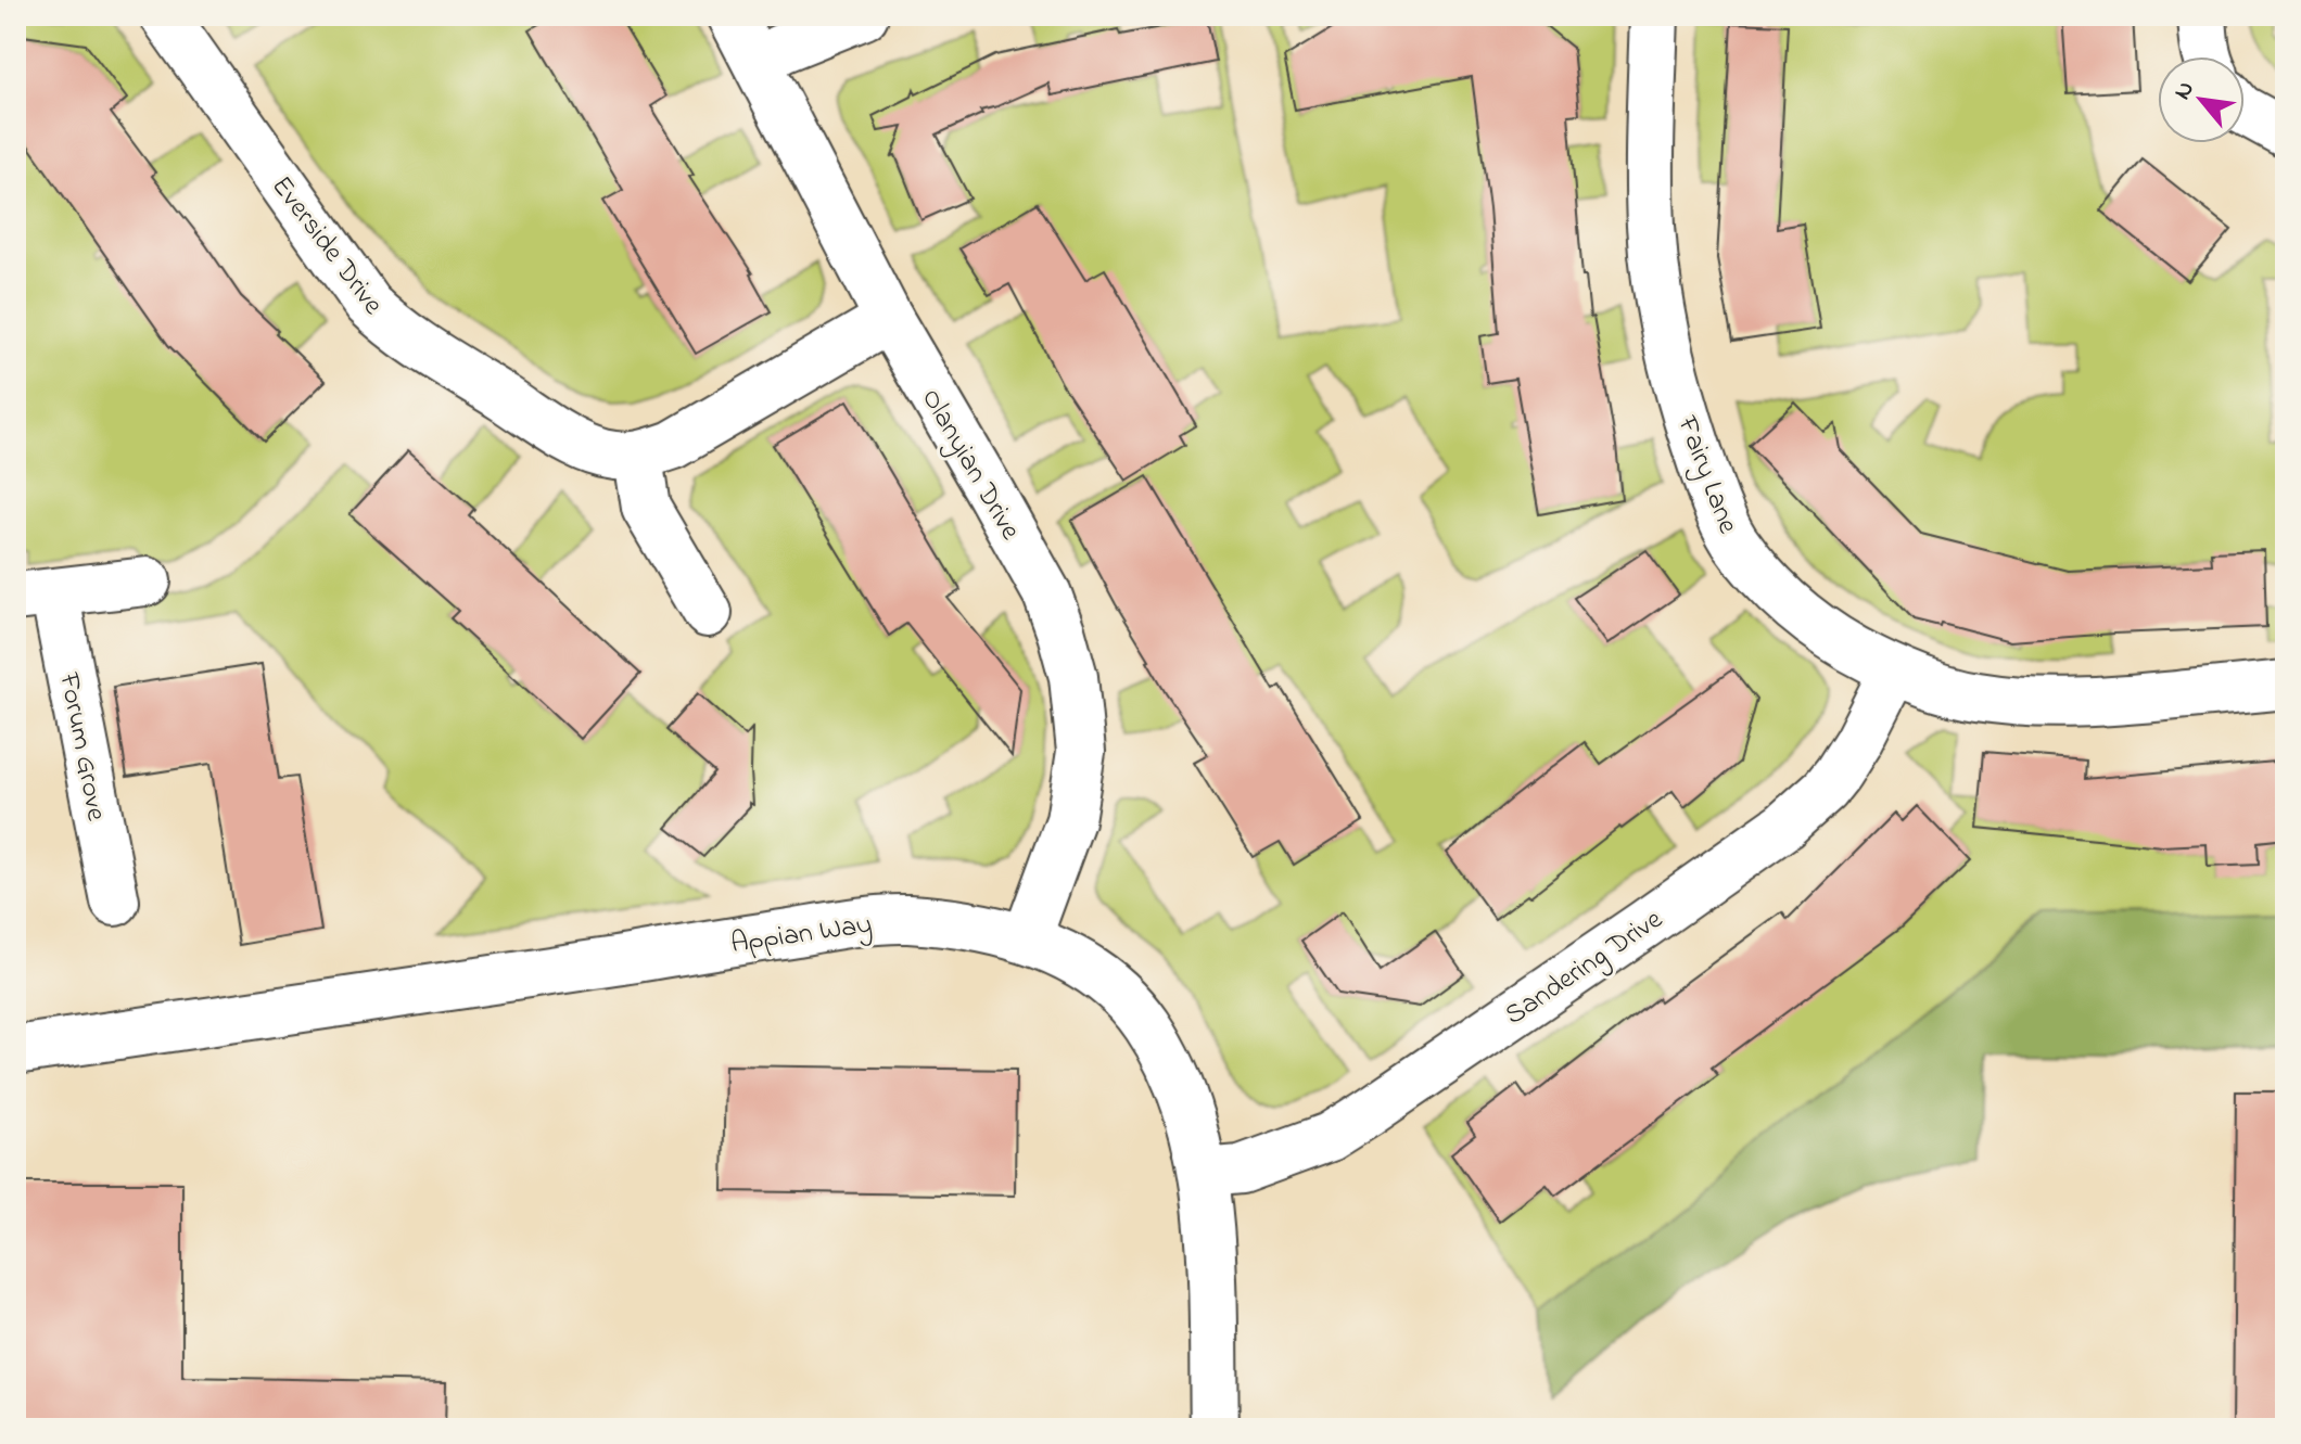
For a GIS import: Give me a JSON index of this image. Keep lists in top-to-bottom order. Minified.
{"streets":{"street":["Everside Drive","Olanyian Drive","Fairy Lane","Forum Grove","Appian Way","Sandering Drive"]},"crossings":[["Olanyian Drive","Appian Way"],["Fairy Lane","Sandering Drive"],["Appian Way","Sandering Drive"]],"north":"top left"}
